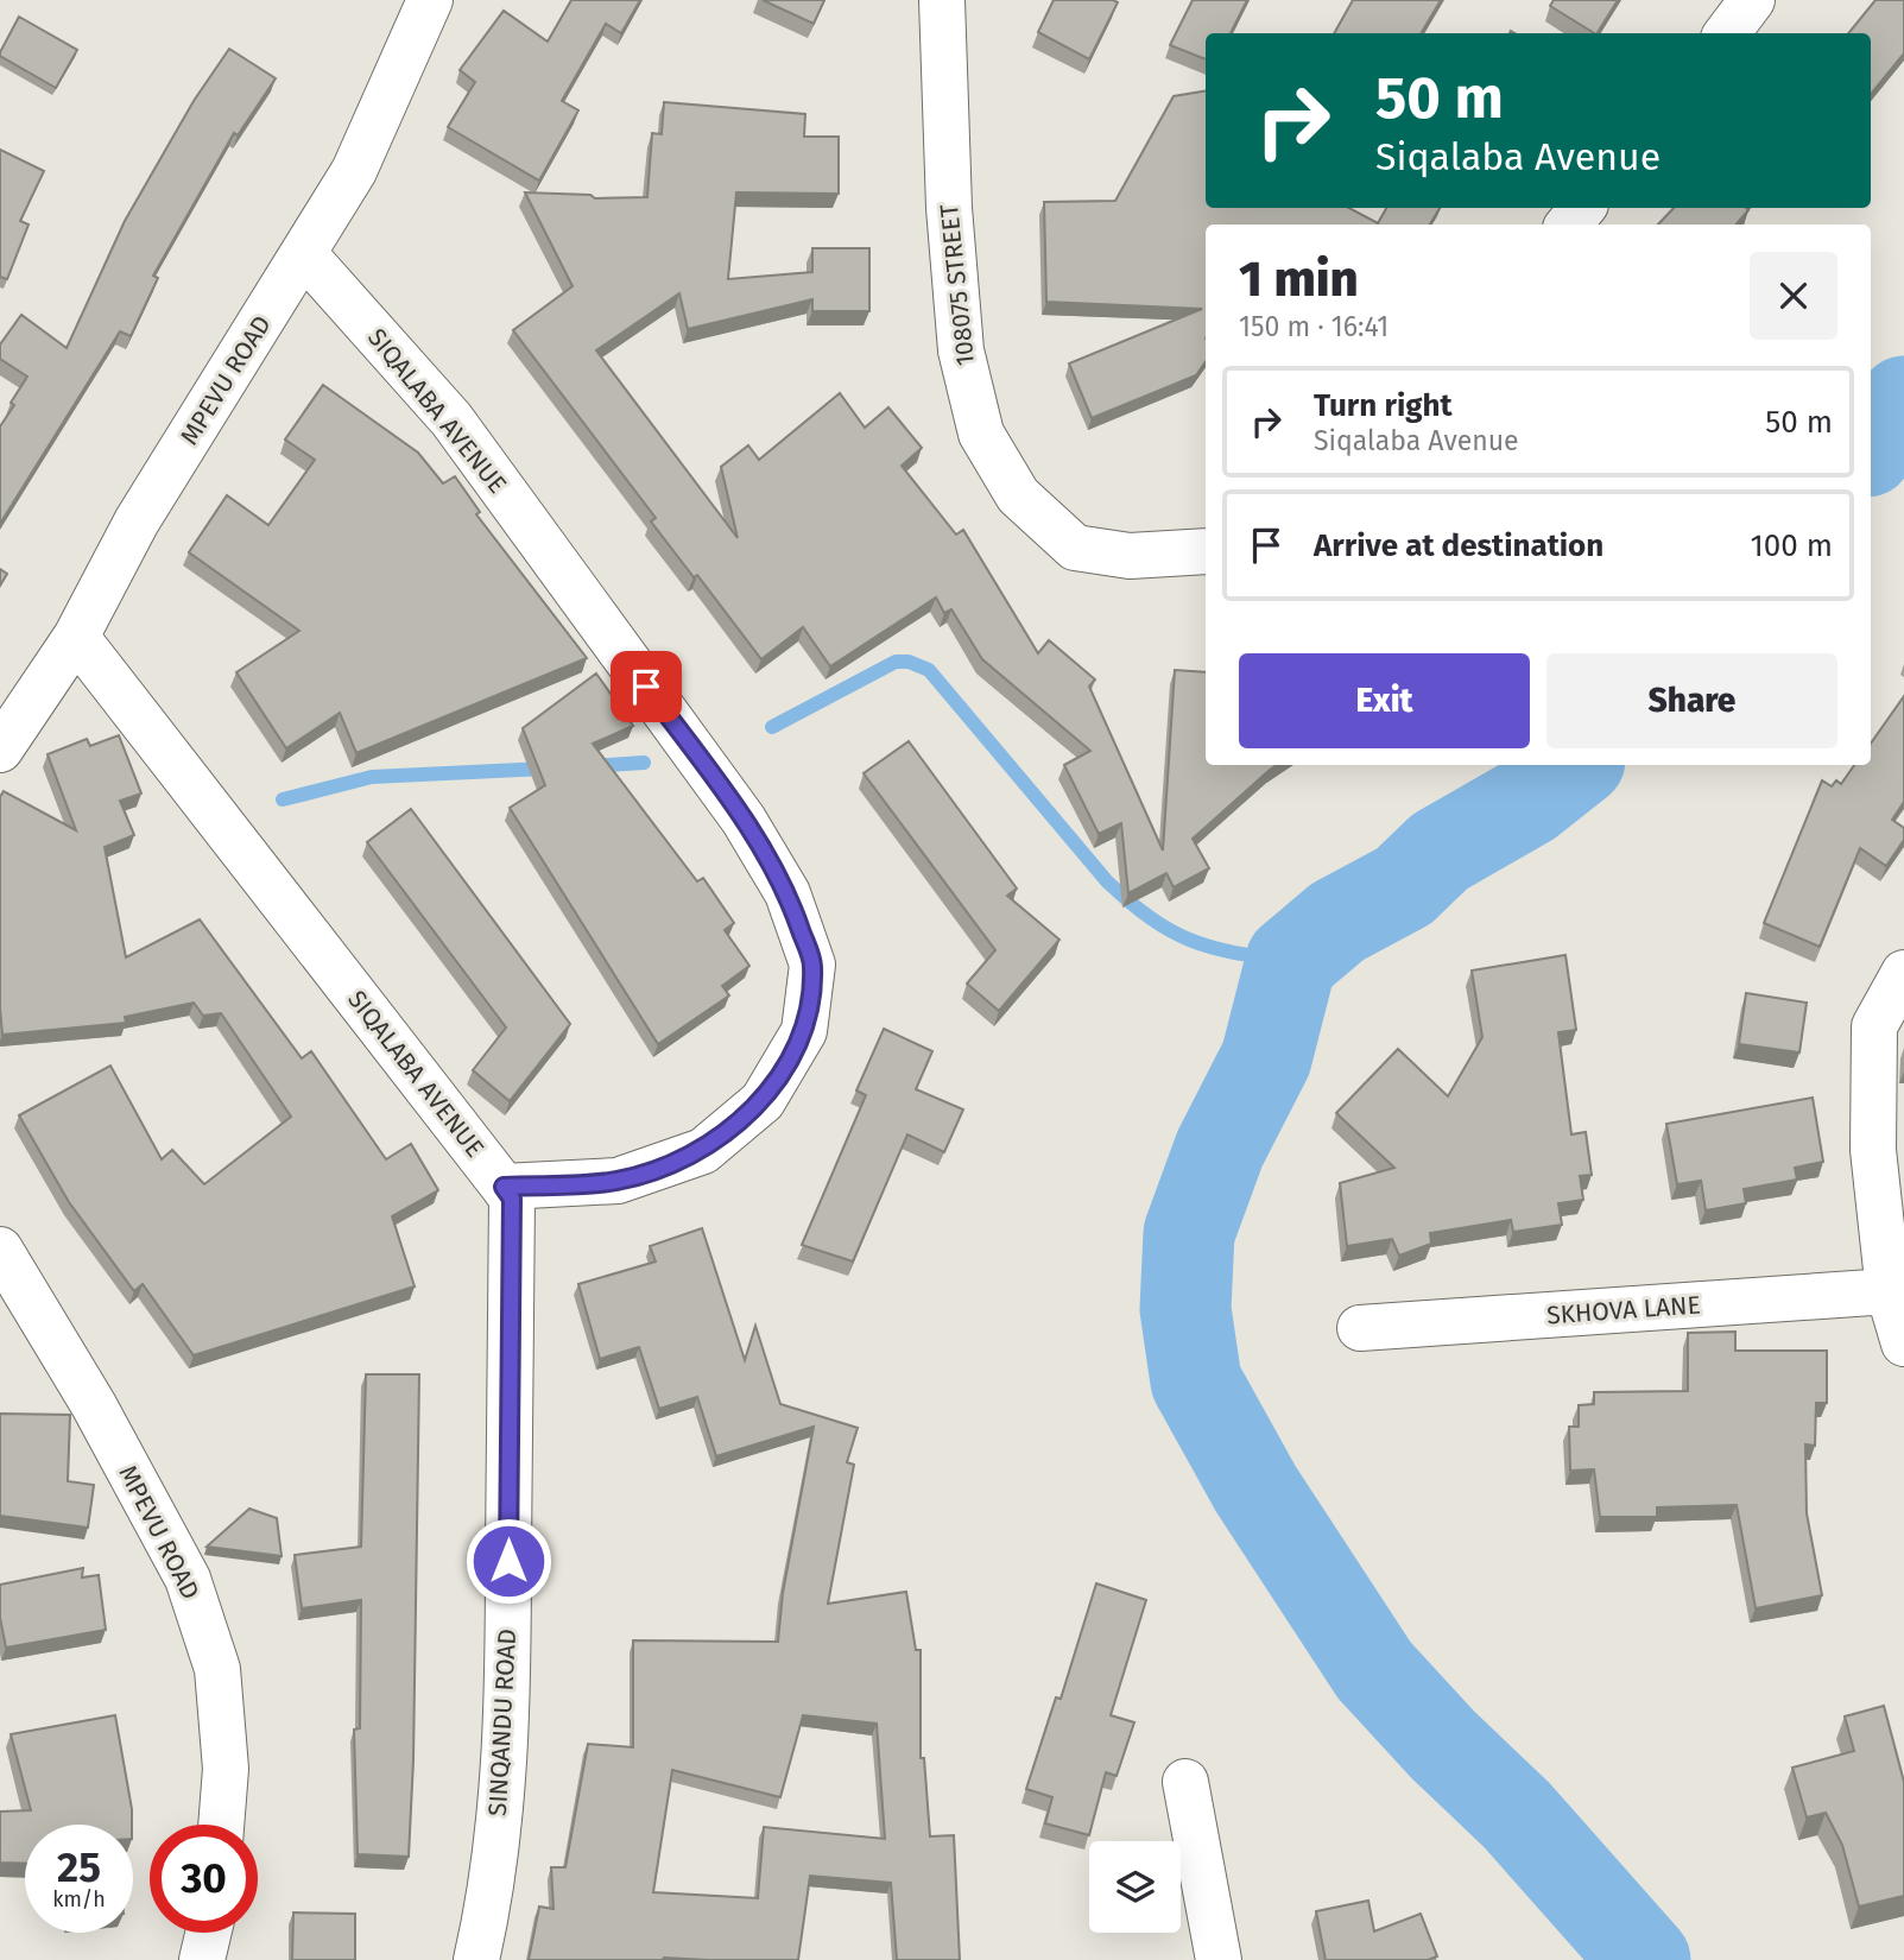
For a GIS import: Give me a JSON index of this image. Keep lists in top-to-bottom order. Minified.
{"streets":{"street":["108075 STREET","MPEVU ROAD","SIQALABA AVENUE","SKHOVA LANE","SINQANDU ROAD"]},"crossings":[["MPEVU ROAD","SIQALABA AVENUE"],["SIQALABA AVENUE","SINQANDU ROAD"]],"page":{"turn":["50 m","Siqalaba Avenue"],"heading":["1 min","150 m · 16:41"],"list":[{"name":"Turn right","note":"Siqalaba Avenue","value":"50 m"},{"name":"Arrive at destination","value":"100 m"}],"buttons":["Exit","Share"],"speed":"25 km/h","limit":"30"}}
